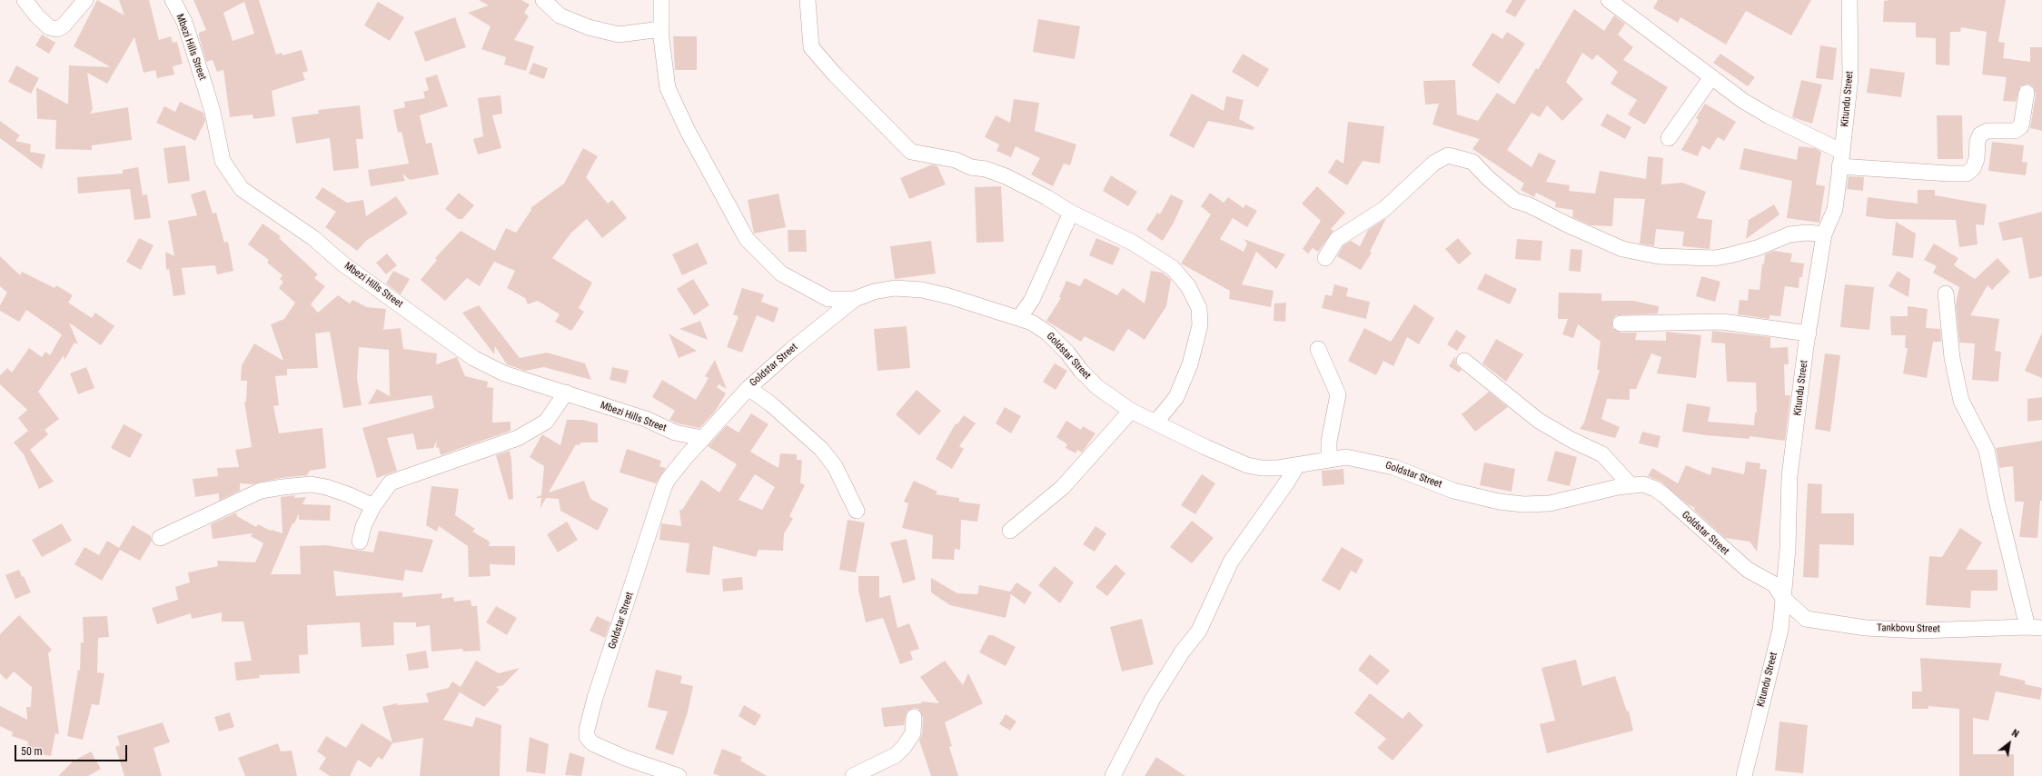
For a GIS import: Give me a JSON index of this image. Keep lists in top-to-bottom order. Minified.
{"streets":{"street":["Mbezi Hills Street","Kitundu Street","Goldstar Street","Tankbovu Street"]},"crossings":[["Mbezi Hills Street","Goldstar Street"],["Kitundu Street","Goldstar Street"],["Kitundu Street","Tankbovu Street"],["Goldstar Street","Tankbovu Street"]],"scale_bar":"50 m","north":"top right"}
